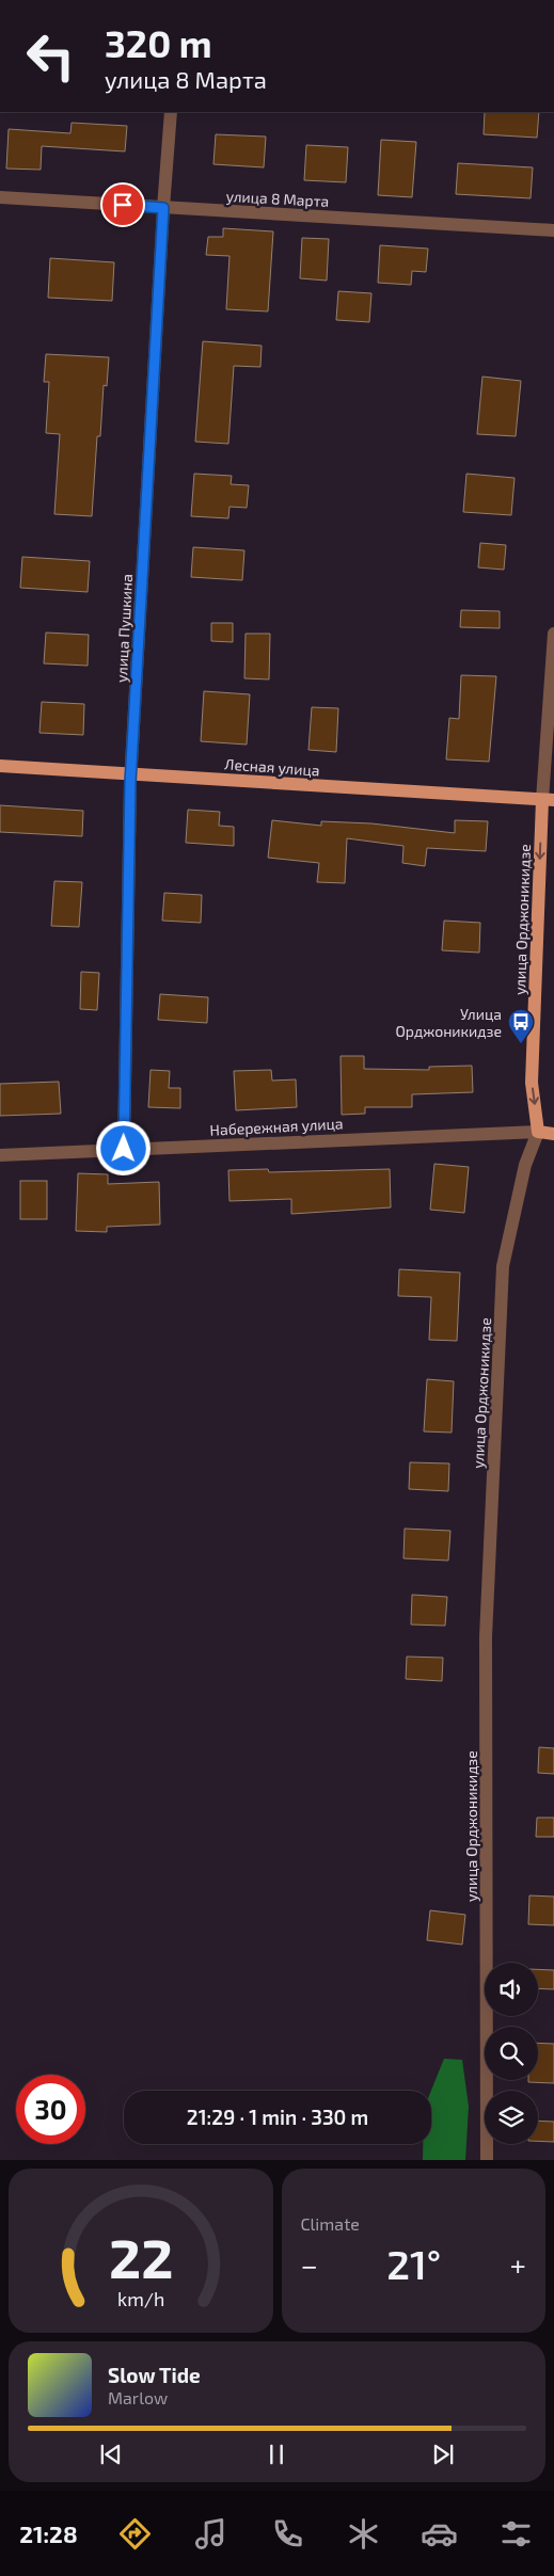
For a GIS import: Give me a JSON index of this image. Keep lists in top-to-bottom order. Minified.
{"streets":{"main road":["Лесная улица","улица Орджоникидзе","Набережная улица"],"street":["улица 8 Марта","улица Пушкина"]},"crossings":[["улица 8 Марта","улица Пушкина"],["улица Пушкина","Лесная улица"],["улица Пушкина","Набережная улица"],["Лесная улица","улица Орджоникидзе"],["улица Орджоникидзе","Набережная улица"]],"places":{"bus stop":["Улица Орджоникидзе"]},"page":{"turn":["320 m","улица 8 Марта"],"limit":"30","trip":"21:29 · 1 min · 330 m","tile":"Climate","heat":["−","21°","+"],"song":["Slow Tide","Marlow"],"tabs":"21:28","gauge":["22","km/h"]}}
